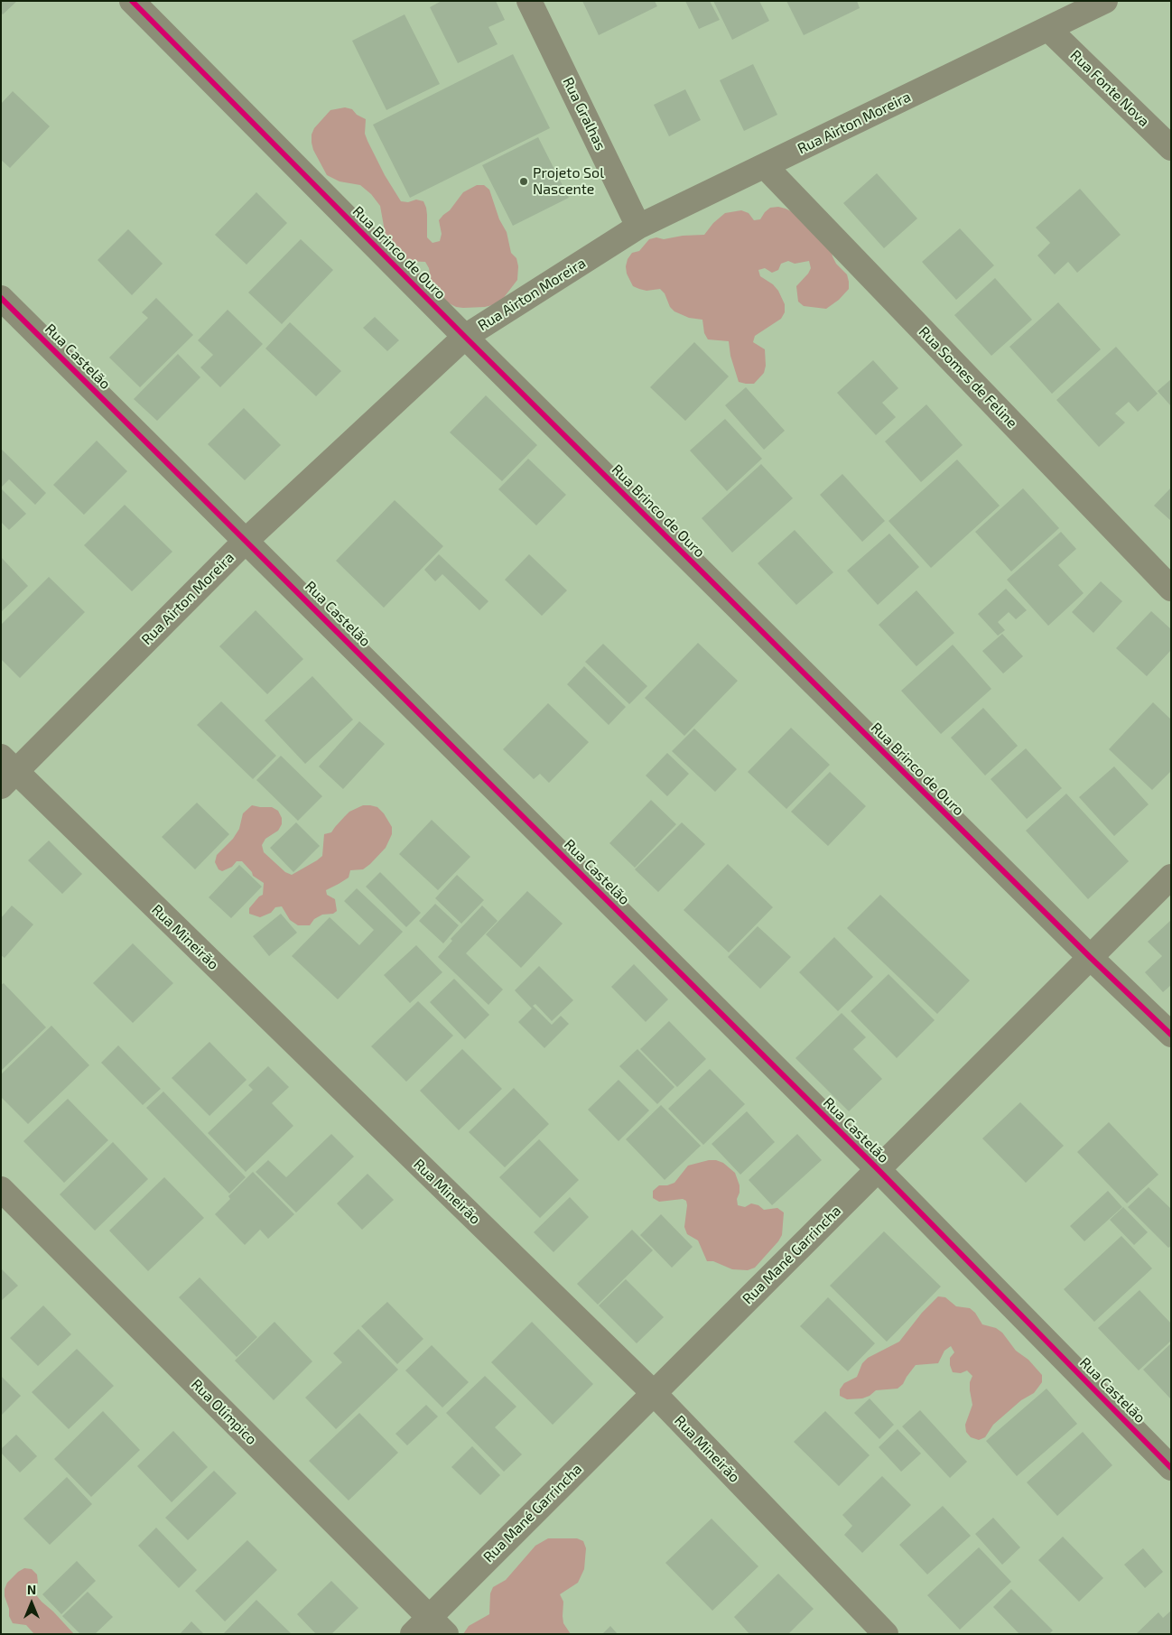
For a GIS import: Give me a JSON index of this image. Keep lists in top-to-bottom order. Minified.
{"streets":{"street":["Rua Fonte Nova","Rua Gralhas","Rua Airton Moreira","Rua Brinco de Ouro","Rua Castelão","Rua Somes de Feline","Rua Mineirão","Rua Mané Garrincha","Rua Olímpico"]},"crossings":[["Rua Fonte Nova","Rua Airton Moreira"],["Rua Gralhas","Rua Airton Moreira"],["Rua Airton Moreira","Rua Brinco de Ouro"],["Rua Airton Moreira","Rua Castelão"],["Rua Airton Moreira","Rua Somes de Feline"],["Rua Airton Moreira","Rua Mineirão"],["Rua Brinco de Ouro","Rua Mané Garrincha"],["Rua Castelão","Rua Mané Garrincha"],["Rua Mineirão","Rua Mané Garrincha"],["Rua Mané Garrincha","Rua Olímpico"]],"places":["Projeto Sol Nascente"],"north":"top"}
